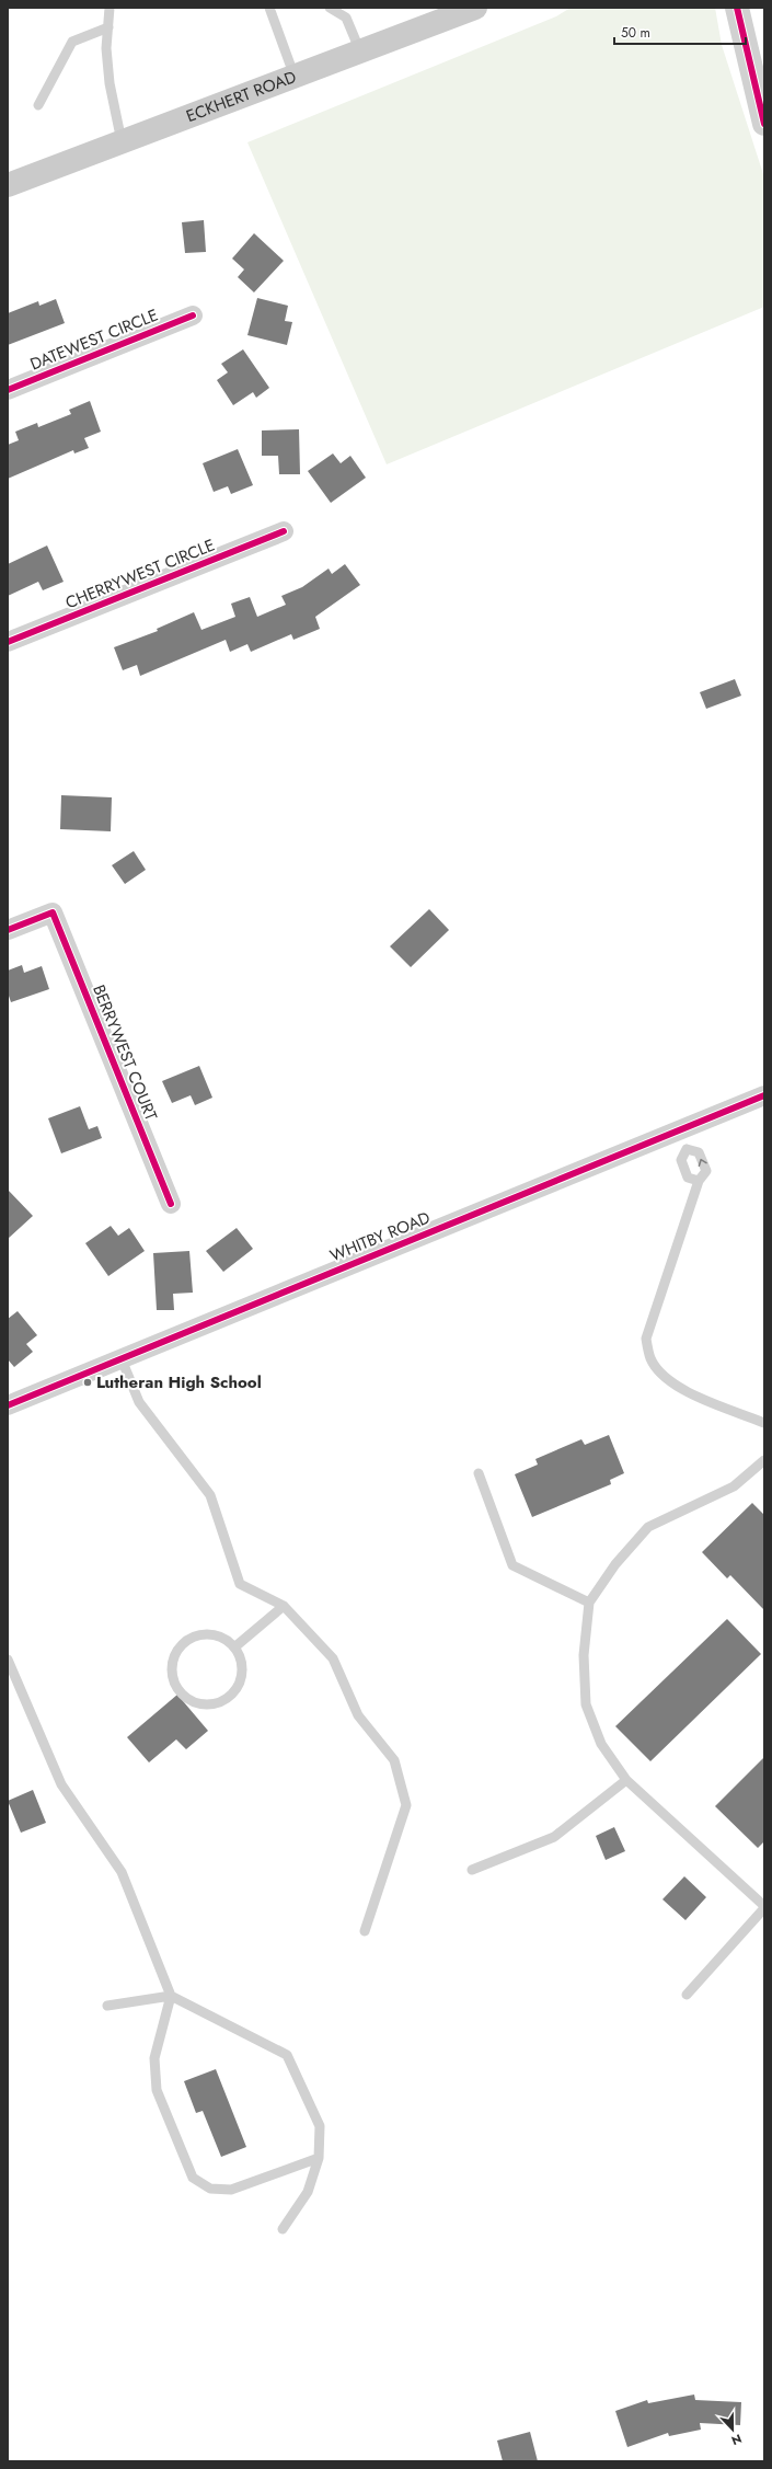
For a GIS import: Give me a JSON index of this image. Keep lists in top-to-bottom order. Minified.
{"streets":{"main road":["ECKHERT ROAD"],"street":["DATEWEST CIRCLE","CHERRYWEST CIRCLE","BERRYWEST COURT","WHITBY ROAD"]},"places":["Lutheran High School"],"scale_bar":"50 m","north":"bottom"}
